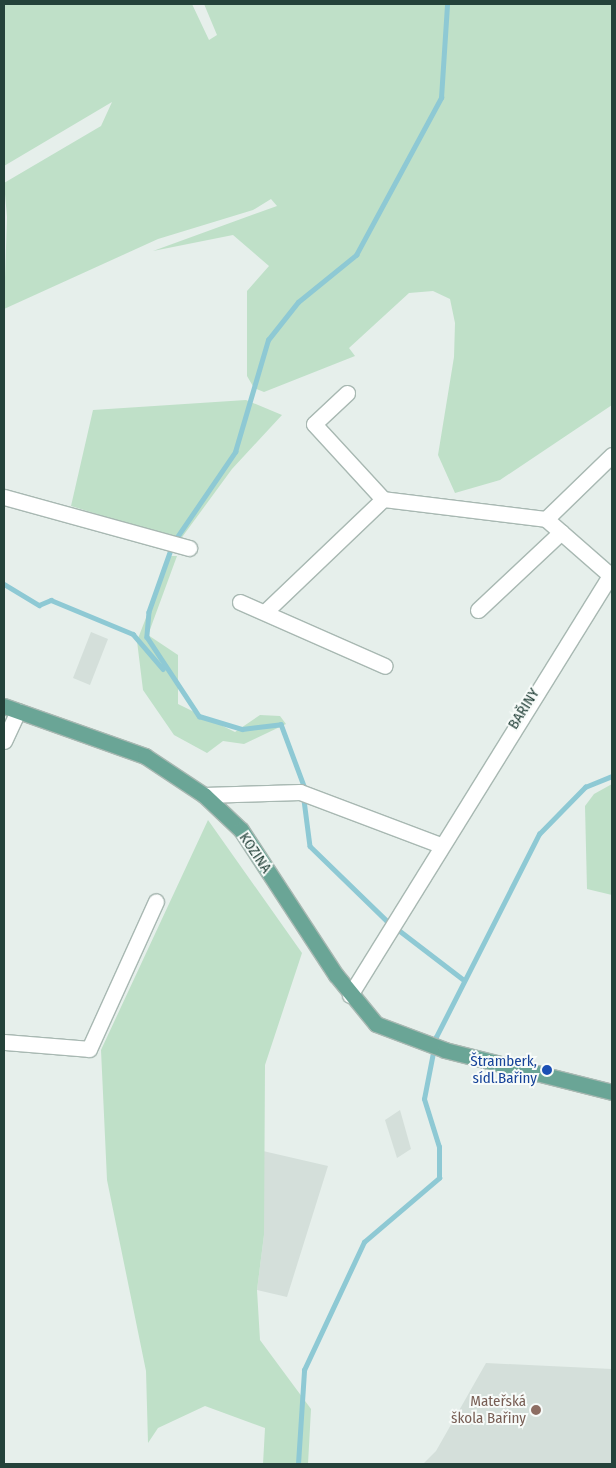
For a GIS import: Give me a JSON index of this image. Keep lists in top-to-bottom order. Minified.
{"streets":{"main road":["KOZINA"],"street":["BAŘINY"]},"crossings":[["BAŘINY","KOZINA"]],"places":["Štramberk, sídl.Bařiny","Mateřská škola Bařiny"]}
